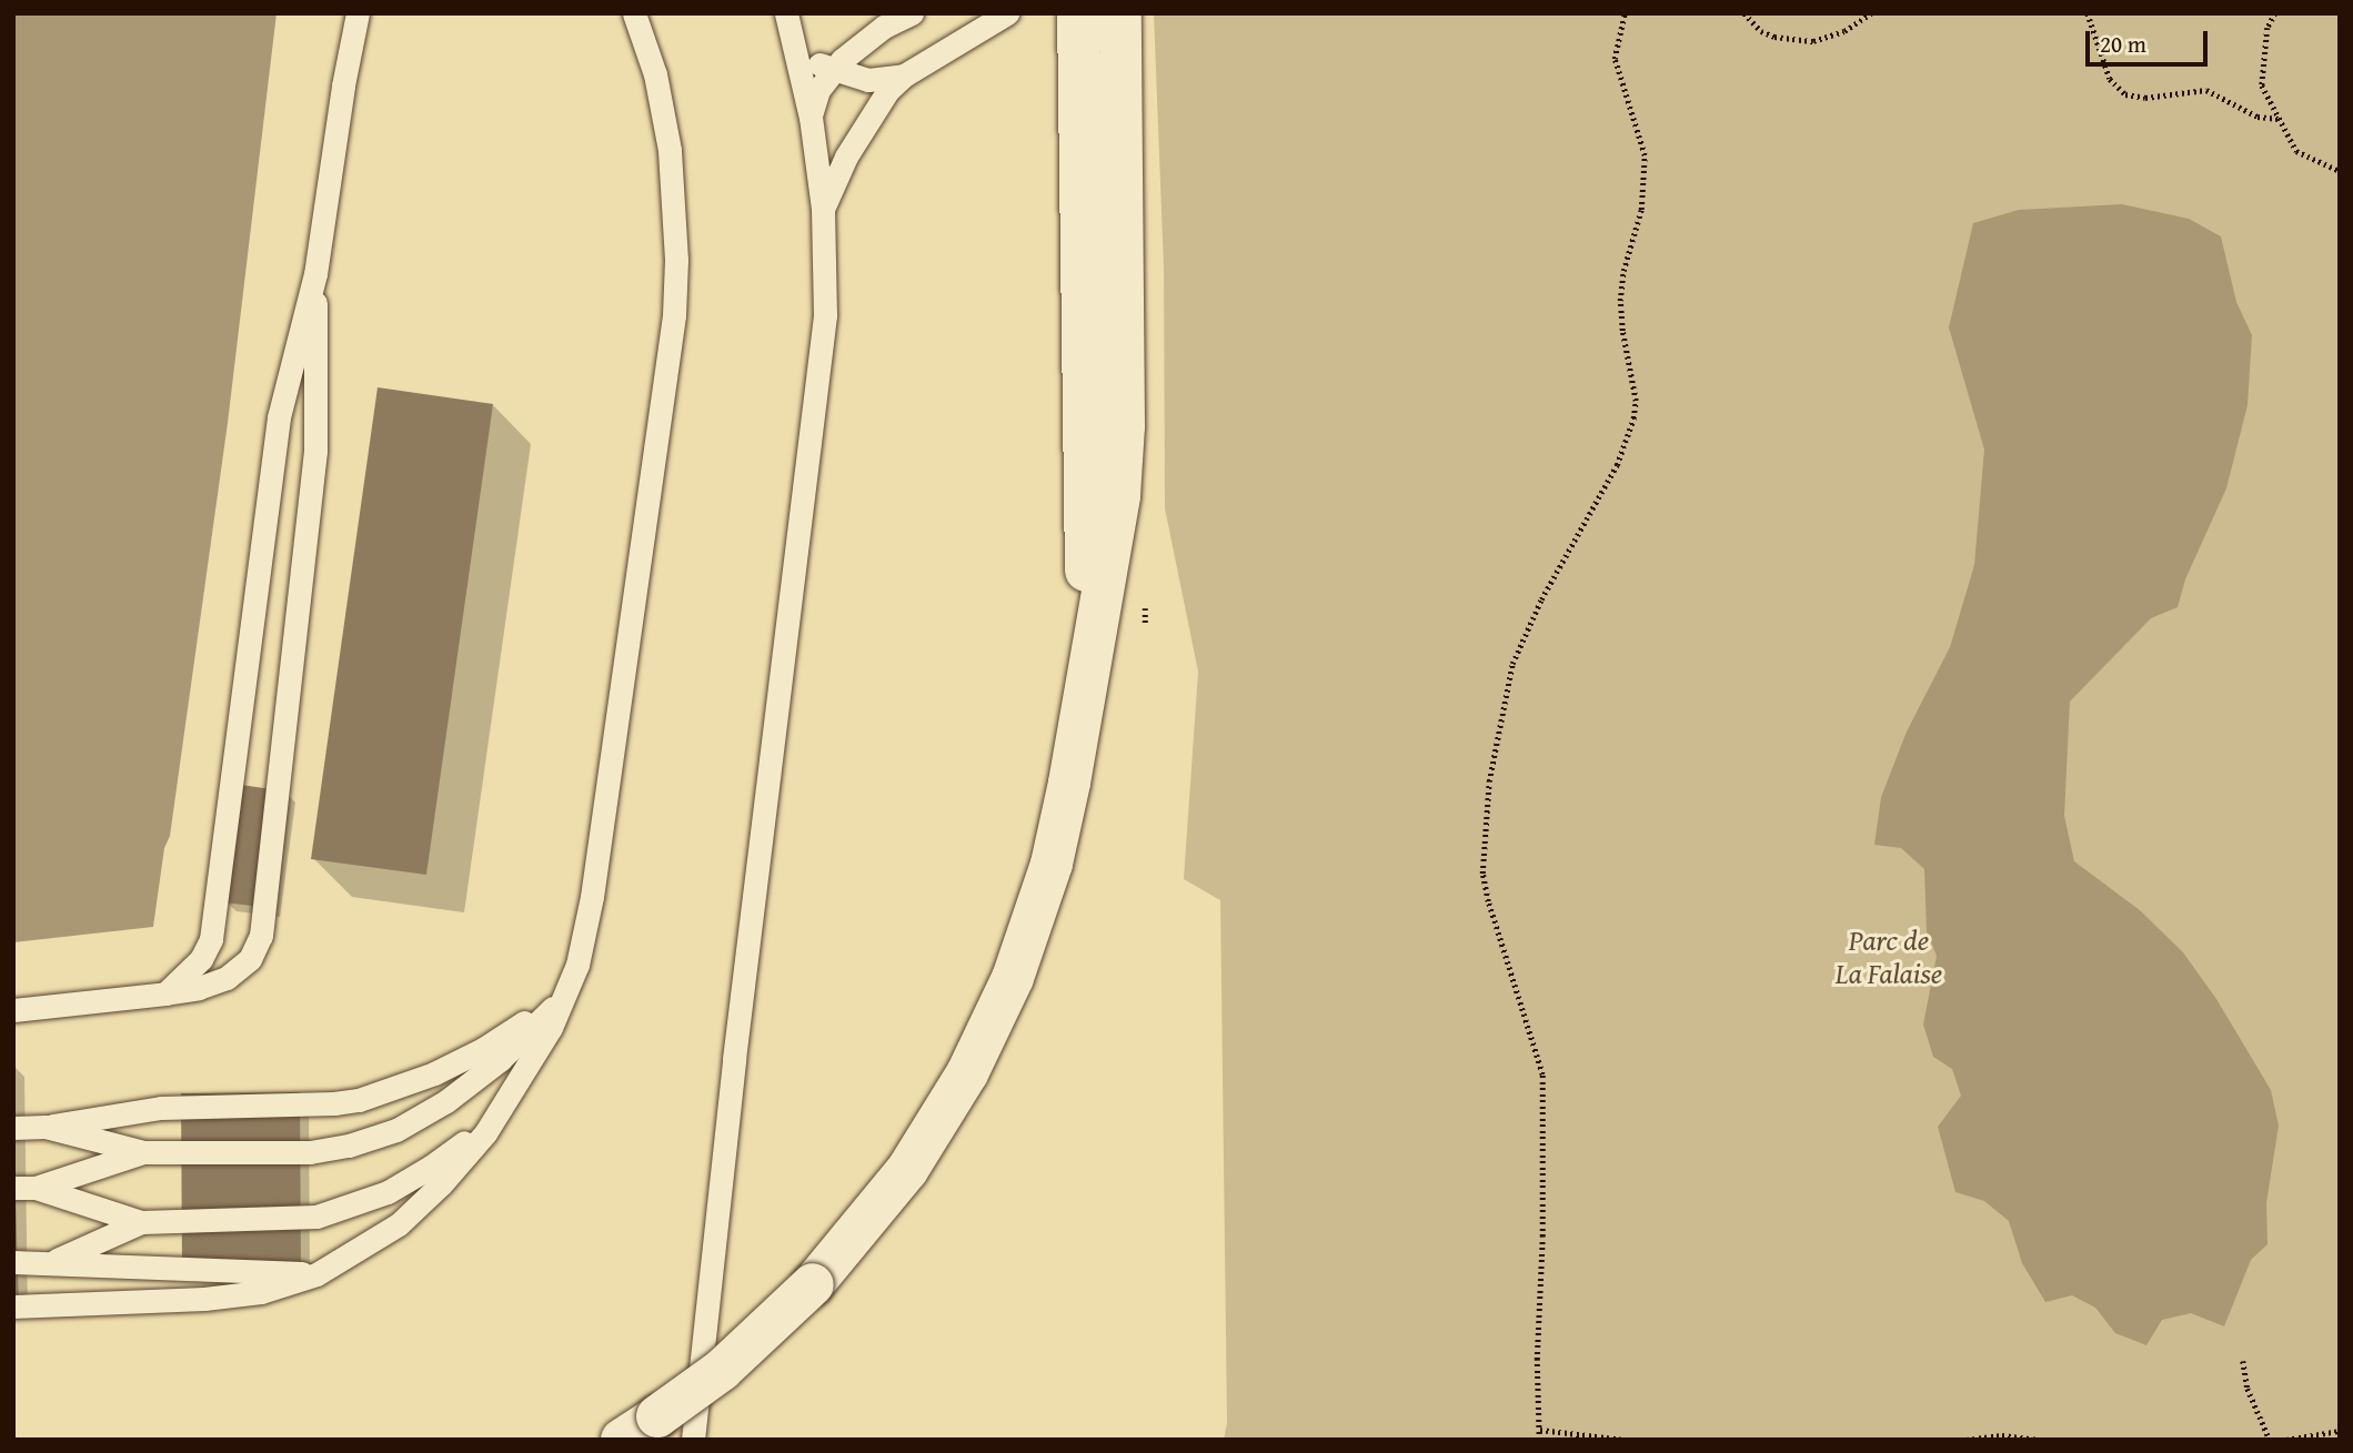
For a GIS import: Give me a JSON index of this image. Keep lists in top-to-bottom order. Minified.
{"parks":["Parc de La Falaise"],"scale_bar":"20 m"}
